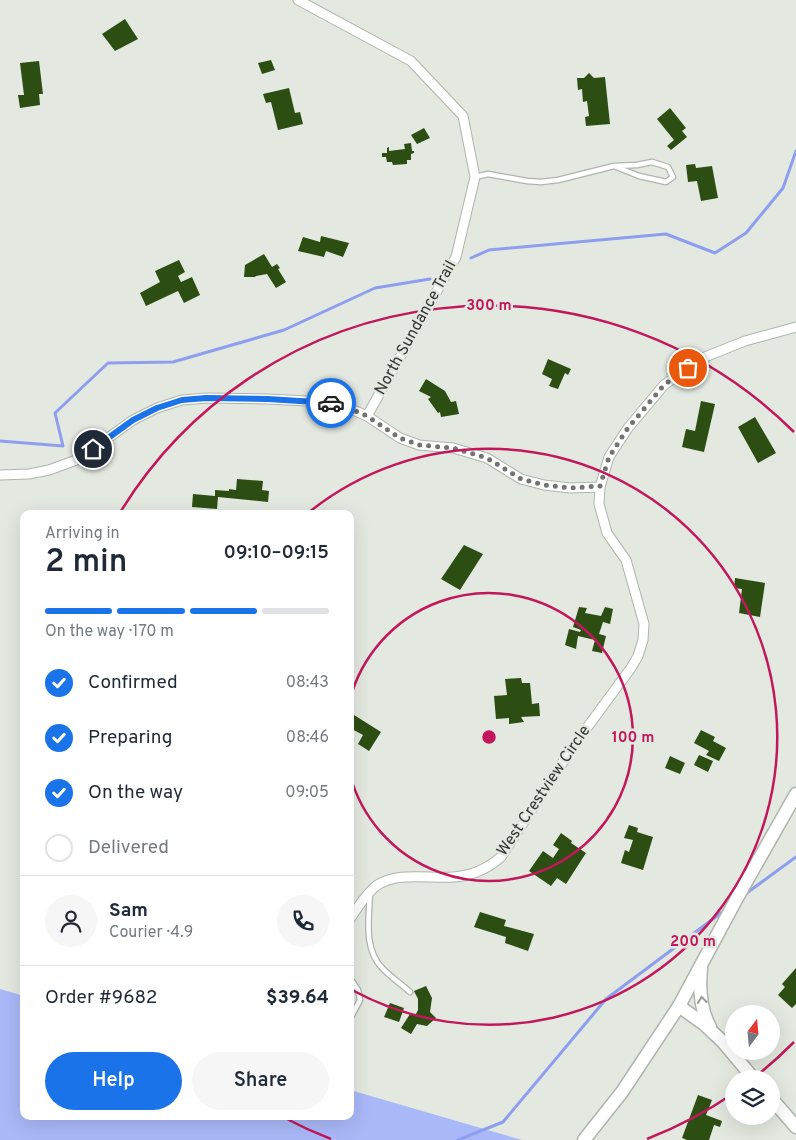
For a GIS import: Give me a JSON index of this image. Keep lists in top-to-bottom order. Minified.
{"streets":{"street":["North Sundance Trail","West Crestview Circle"]},"north":"top","page":{"heading":["2 min","Arriving in","09:10–09:15"],"panel":["Sam","Courier · 4.9","Order #9682","$39.64"],"bar":"On the way · 170 m","list":[["Confirmed","08:43"],["Preparing","08:46"],["On the way","09:05"],"Delivered"],"buttons":["Help","Share"]},"rings":["300 m","100 m","200 m"]}
